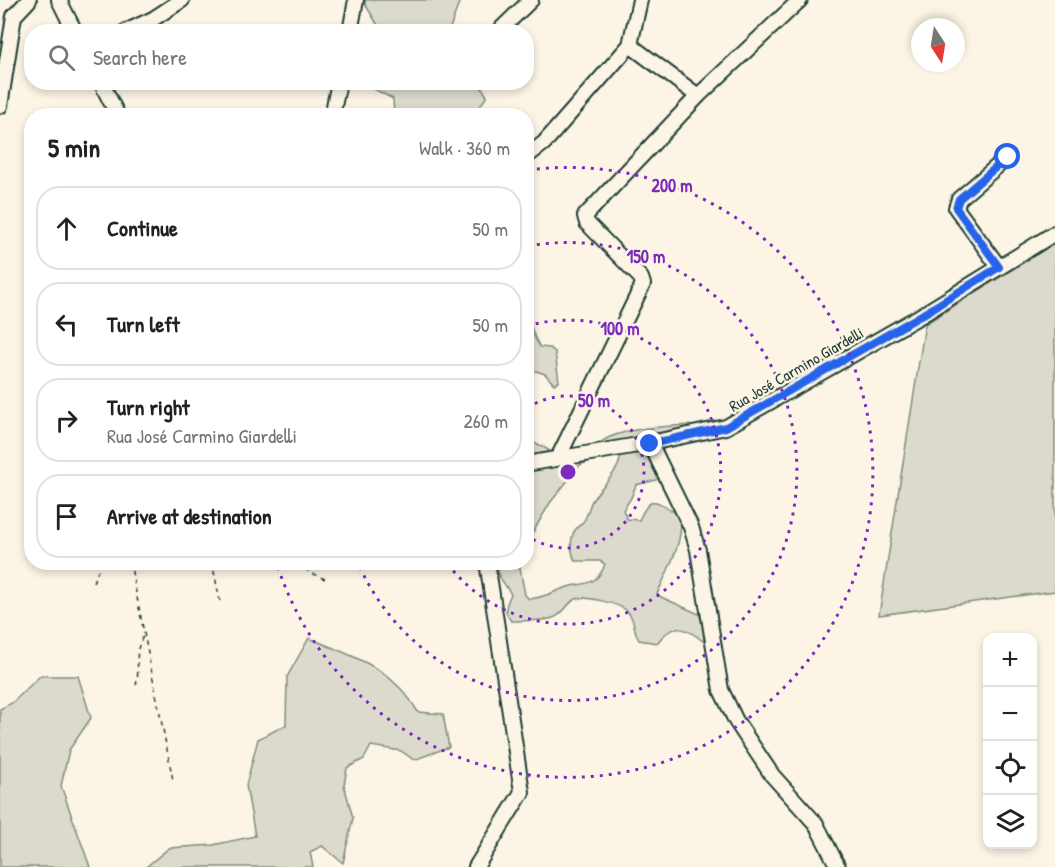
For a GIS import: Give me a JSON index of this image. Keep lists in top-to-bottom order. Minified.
{"streets":{"street":["Rua José Carmino Giardelli"]},"north":"bottom","page":{"search":"Search here","heading":["5 min","Walk · 360 m"],"list":[["Continue","50 m"],["Turn left","50 m"],["Turn right","Rua José Carmino Giardelli","260 m"],"Arrive at destination"],"map_buttons":["+","−"]},"rings":["200 m","150 m","100 m","50 m"]}
